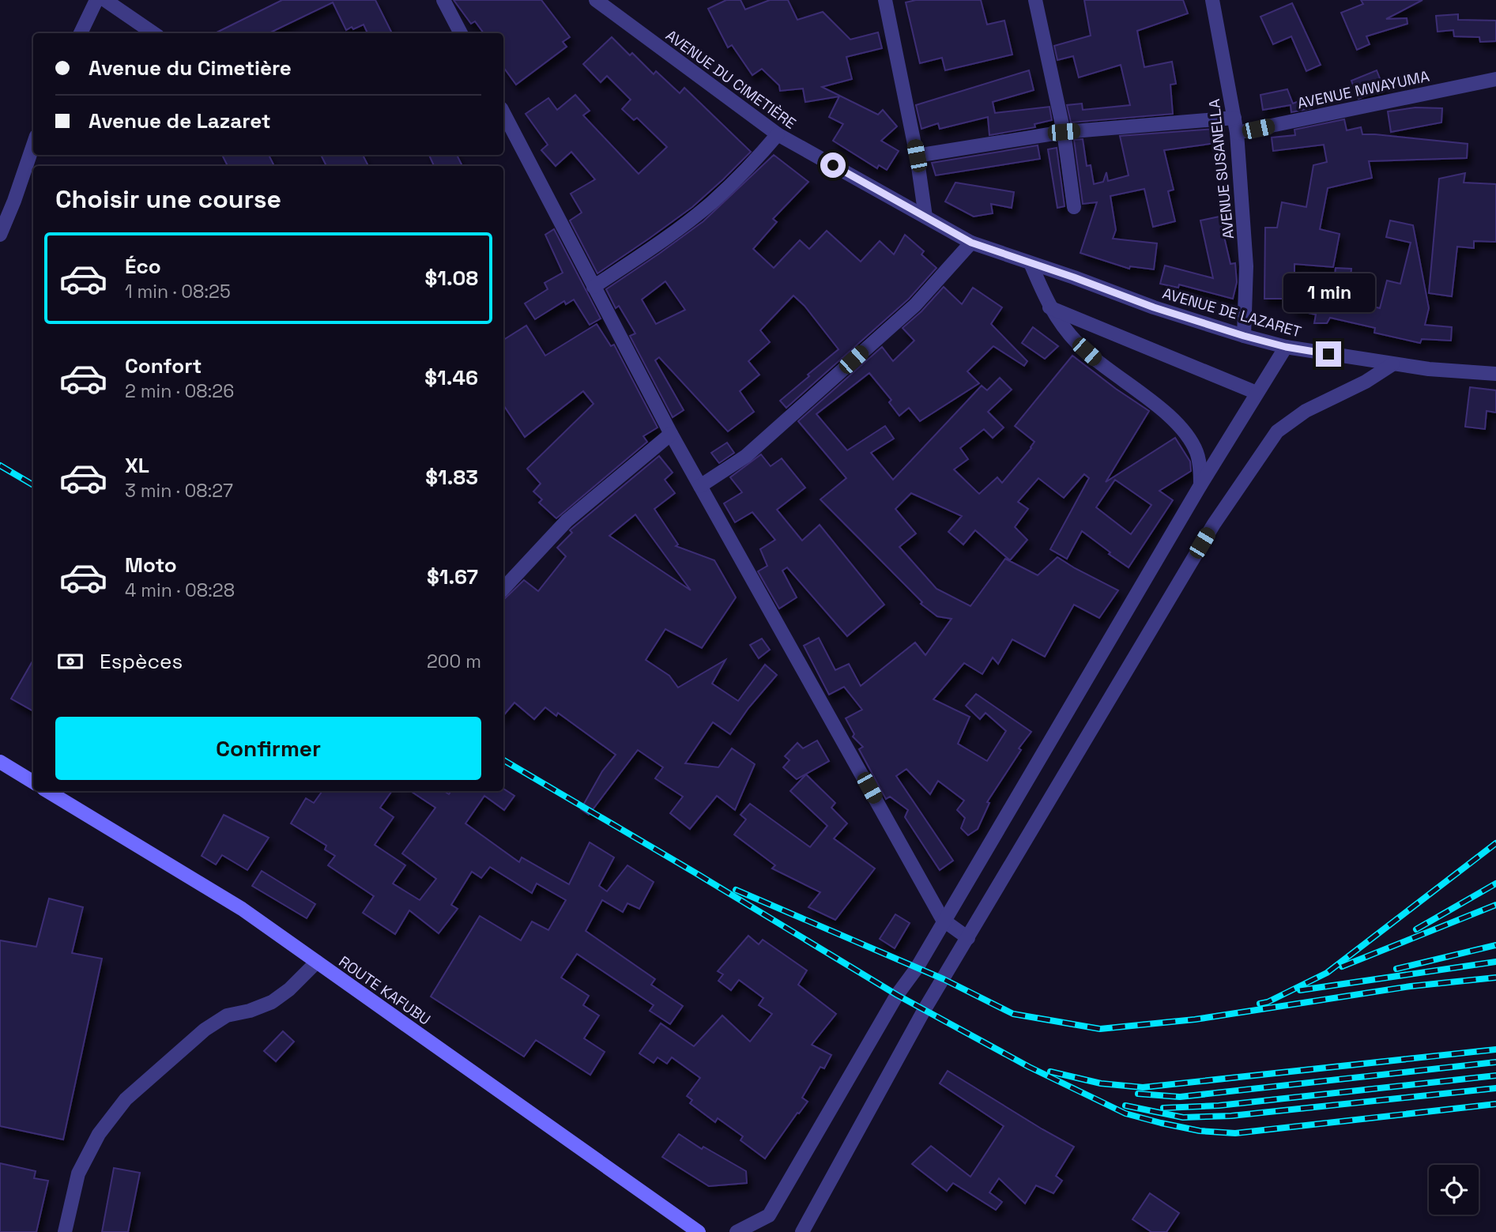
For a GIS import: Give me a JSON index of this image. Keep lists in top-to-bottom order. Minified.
{"streets":{"main road":["ROUTE KAFUBU"],"street":["AVENUE DU CIMETIÈRE","AVENUE MWAYUMA","AVENUE SUSANELLA","AVENUE DE LAZARET"]},"crossings":[["AVENUE DU CIMETIÈRE","AVENUE DE LAZARET"],["AVENUE MWAYUMA","AVENUE SUSANELLA"],["AVENUE SUSANELLA","AVENUE DE LAZARET"]],"page":{"banner":["Avenue du Cimetière","Avenue de Lazaret"],"heading":"Choisir une course","list":[{"name":"Éco","note":"1 min · 08:25","value":"$1.08"},{"name":"Confort","note":"2 min · 08:26","value":"$1.46"},{"name":"XL","note":"3 min · 08:27","value":"$1.83"},{"name":"Moto","note":"4 min · 08:28","value":"$1.67"}],"bubble":"1 min","pay":["Espèces","200 m"],"buttons":"Confirmer"}}
